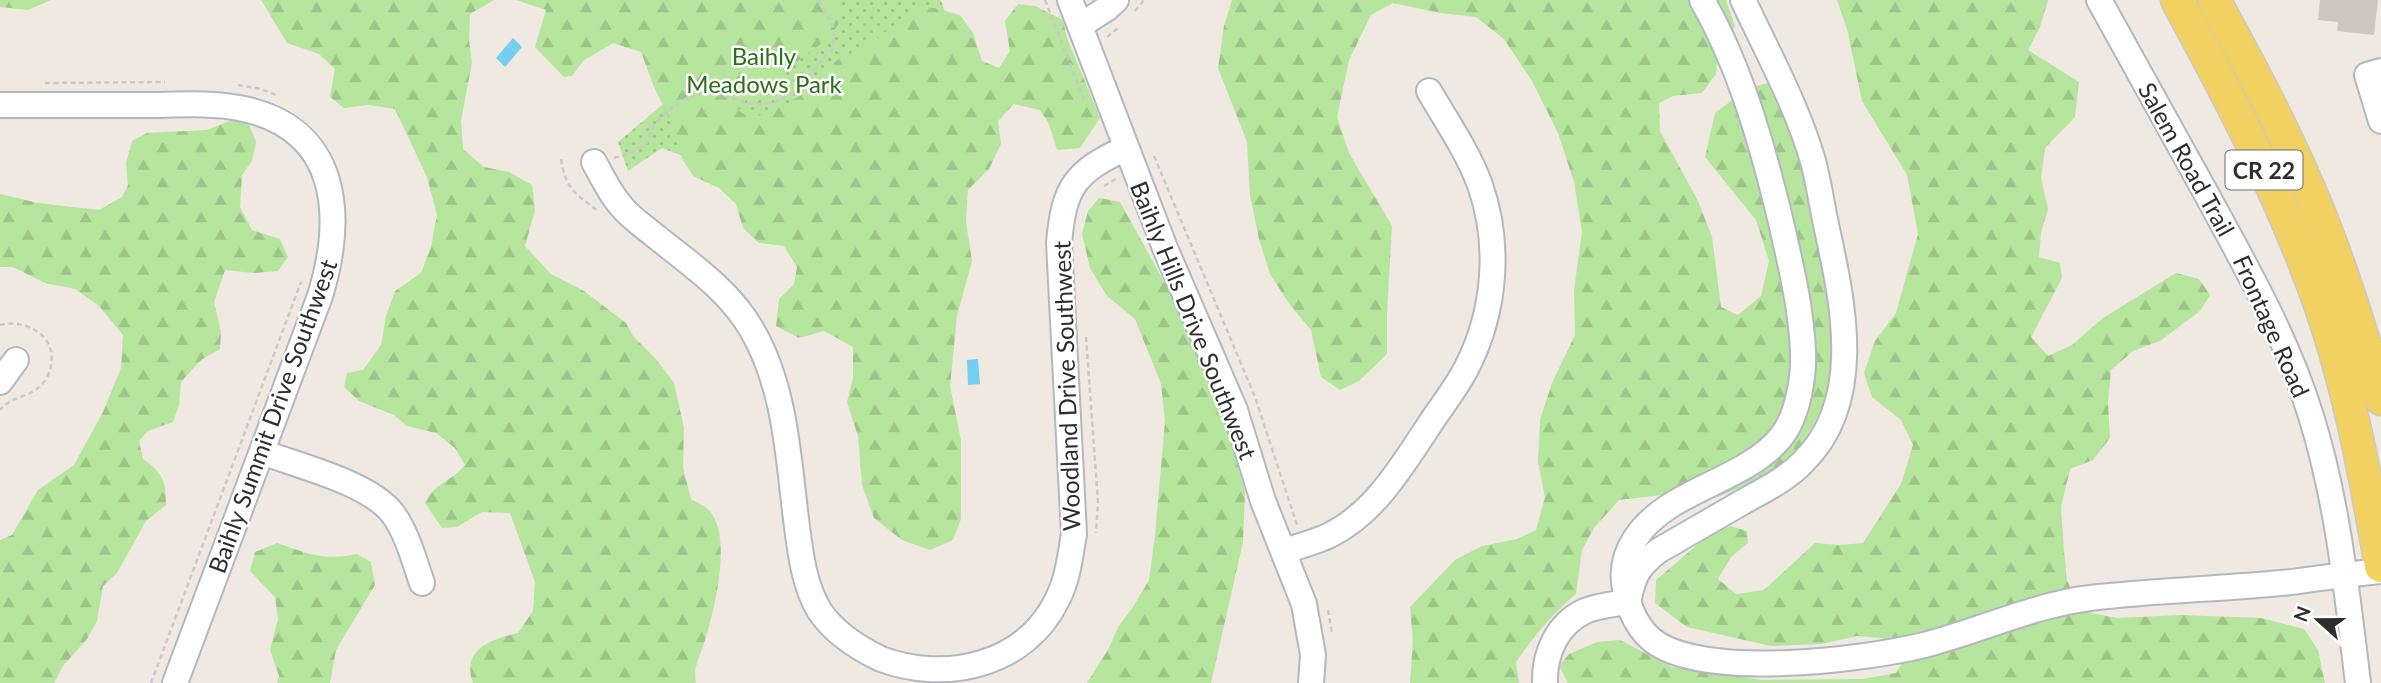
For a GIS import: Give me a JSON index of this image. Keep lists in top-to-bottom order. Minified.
{"streets":{"main road":["CR 22"],"street":["Baihly Hills Drive Southwest","Frontage Road","Woodland Drive Southwest","Baihly Summit Drive Southwest"]},"crossings":[["Baihly Hills Drive Southwest","Woodland Drive Southwest"]],"parks":["Baihly Meadows Park"],"north":"left"}
